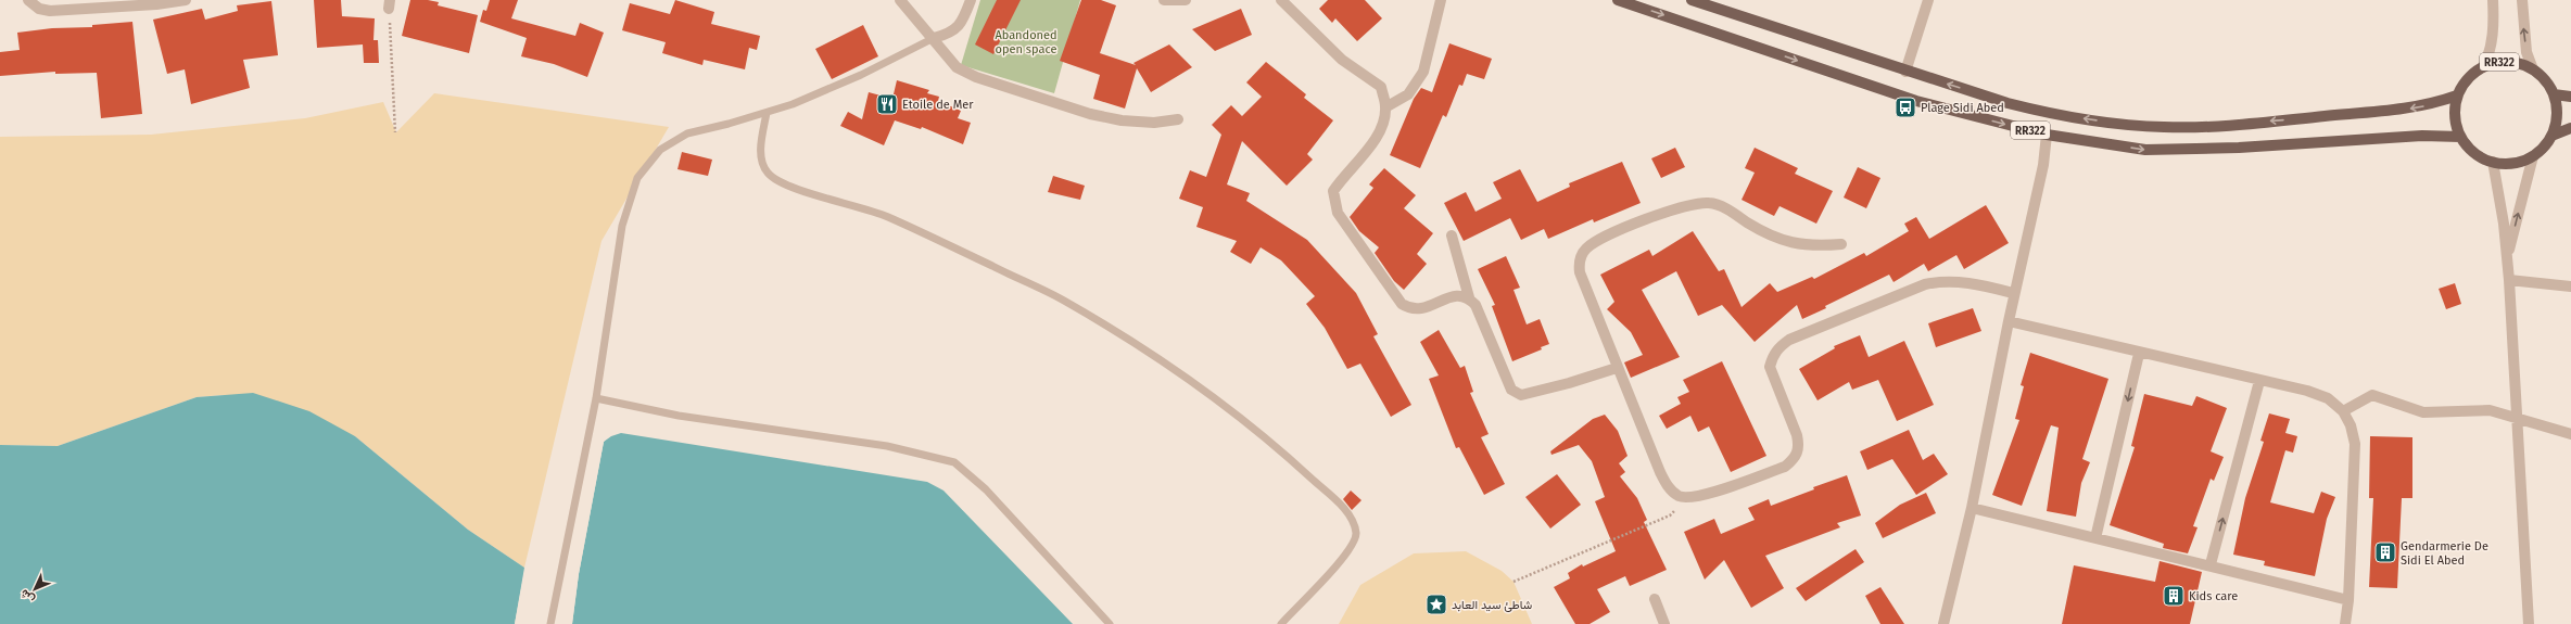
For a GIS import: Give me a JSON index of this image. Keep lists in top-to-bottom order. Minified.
{"streets":{"main road":["RR322"]},"parks":["Abandoned open space"],"places":{"restaurant":["Etoile de Mer"],"bus stop":["Plage Sidi Abed"],"building":["Gendarmerie De Sidi El Abed","Kids care"],"place":["شاطئ سيد العابد"]},"north":"bottom left"}
